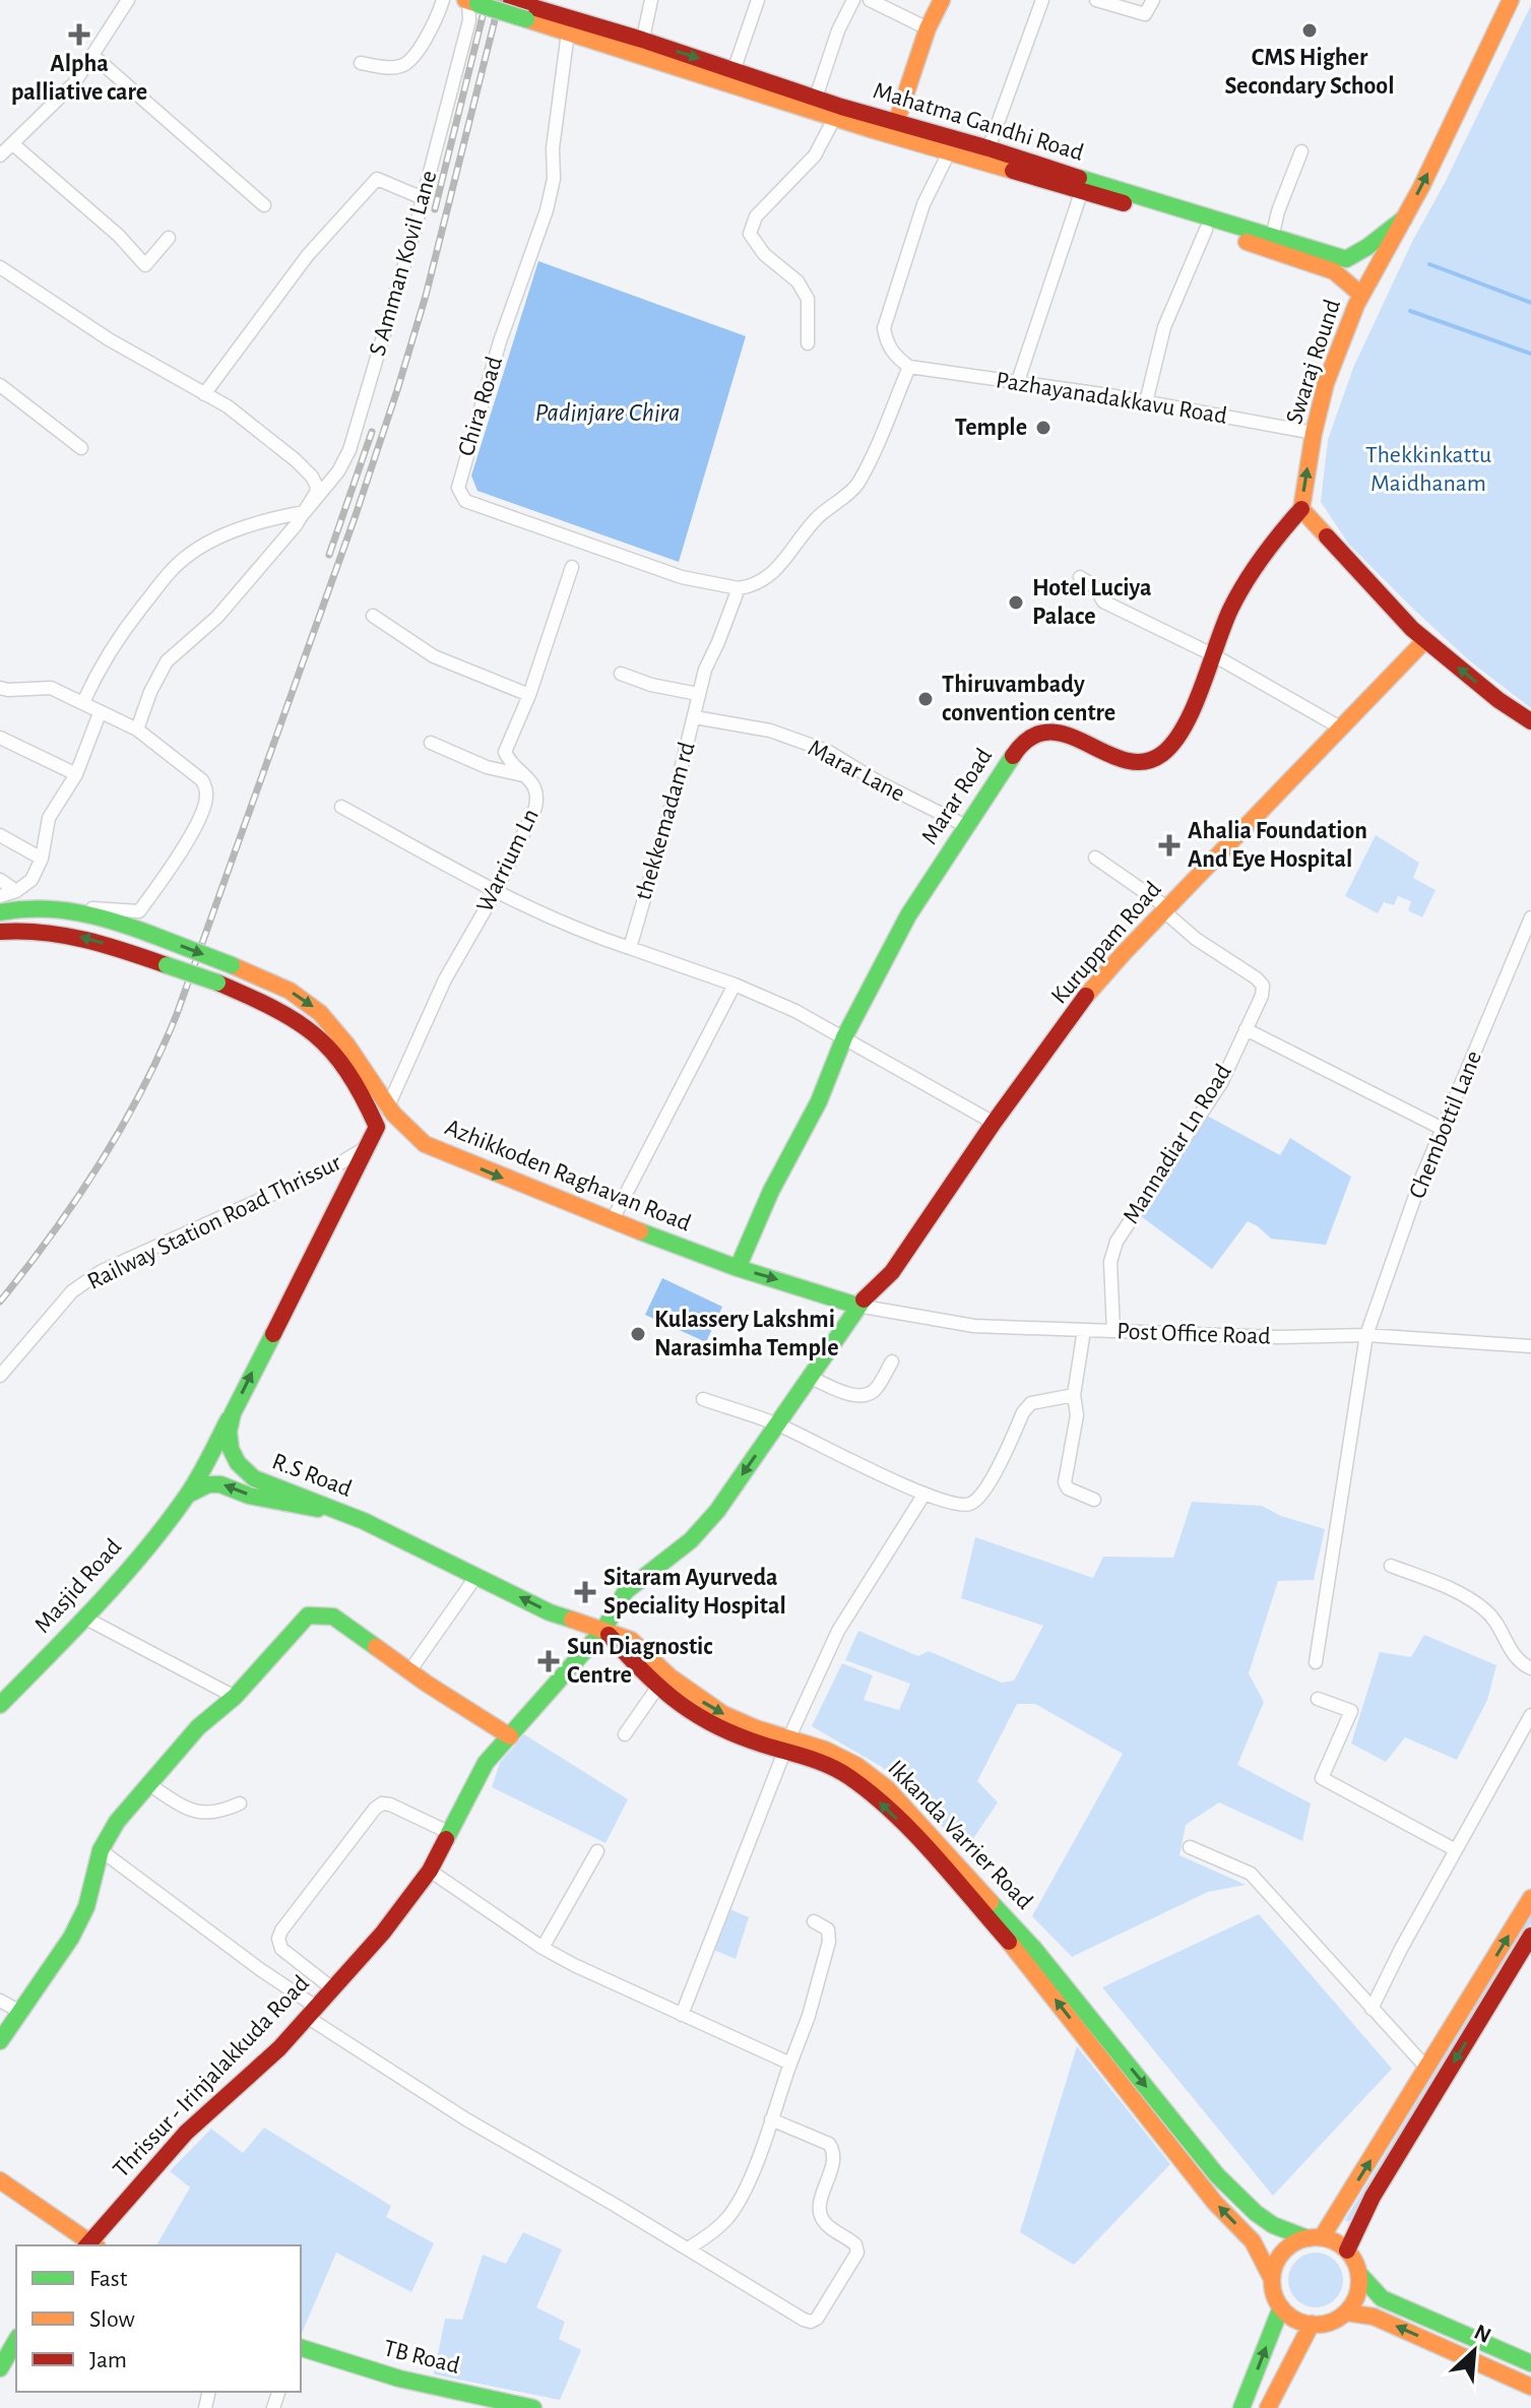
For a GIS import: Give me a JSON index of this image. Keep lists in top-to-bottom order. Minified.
{"streets":{"main road":["Mahatma Gandhi Road","Swaraj Round","Marar Road","Kuruppam Road","Azhikkoden Raghavan Road","R.S Road","Masjid Road","Ikkanda Varrier Road","Thrissur - Irinjalakkuda Road","TB Road"],"street":["S Amman Kovil Lane","Pazhayanadakkavu Road","Chira Road","Marar Lane","thekkemadam rd","Warrium Ln","Chembottil Lane","Mannadiar Ln Road","Railway Station Road Thrissur","Post Office Road"]},"crossings":[["Mahatma Gandhi Road","Swaraj Round"],["Mahatma Gandhi Road","Chira Road"],["Swaraj Round","Pazhayanadakkavu Road"],["Swaraj Round","Marar Road"],["Chira Road","thekkemadam rd"],["Marar Lane","Marar Road"],["Marar Lane","thekkemadam rd"],["Marar Road","Azhikkoden Raghavan Road"],["Warrium Ln","Azhikkoden Raghavan Road"],["Warrium Ln","R.S Road"],["Kuruppam Road","Mannadiar Ln Road"],["Kuruppam Road","Azhikkoden Raghavan Road"],["Kuruppam Road","Post Office Road"],["Kuruppam Road","Thrissur - Irinjalakkuda Road"],["Chembottil Lane","Post Office Road"],["Mannadiar Ln Road","Post Office Road"],["Azhikkoden Raghavan Road","Post Office Road"],["Azhikkoden Raghavan Road","R.S Road"],["Railway Station Road Thrissur","R.S Road"],["R.S Road","Masjid Road"],["R.S Road","Ikkanda Varrier Road"],["R.S Road","Thrissur - Irinjalakkuda Road"],["Ikkanda Varrier Road","Thrissur - Irinjalakkuda Road"]],"one_way":["Swaraj Round"],"water":["Padinjare Chira"],"parks":["Thekkinkattu Maidhanam"],"places":{"other":["CMS Higher Secondary School","Temple","Hotel Luciya Palace","Thiruvambady convention centre","Kulassery Lakshmi Narasimha Temple"],"health":["Alpha palliative care","Ahalia Foundation And Eye Hospital","Sitaram Ayurveda Speciality Hospital","Sun Diagnostic Centre"]},"legend":["Fast","Slow","Jam"],"north":"top right"}
